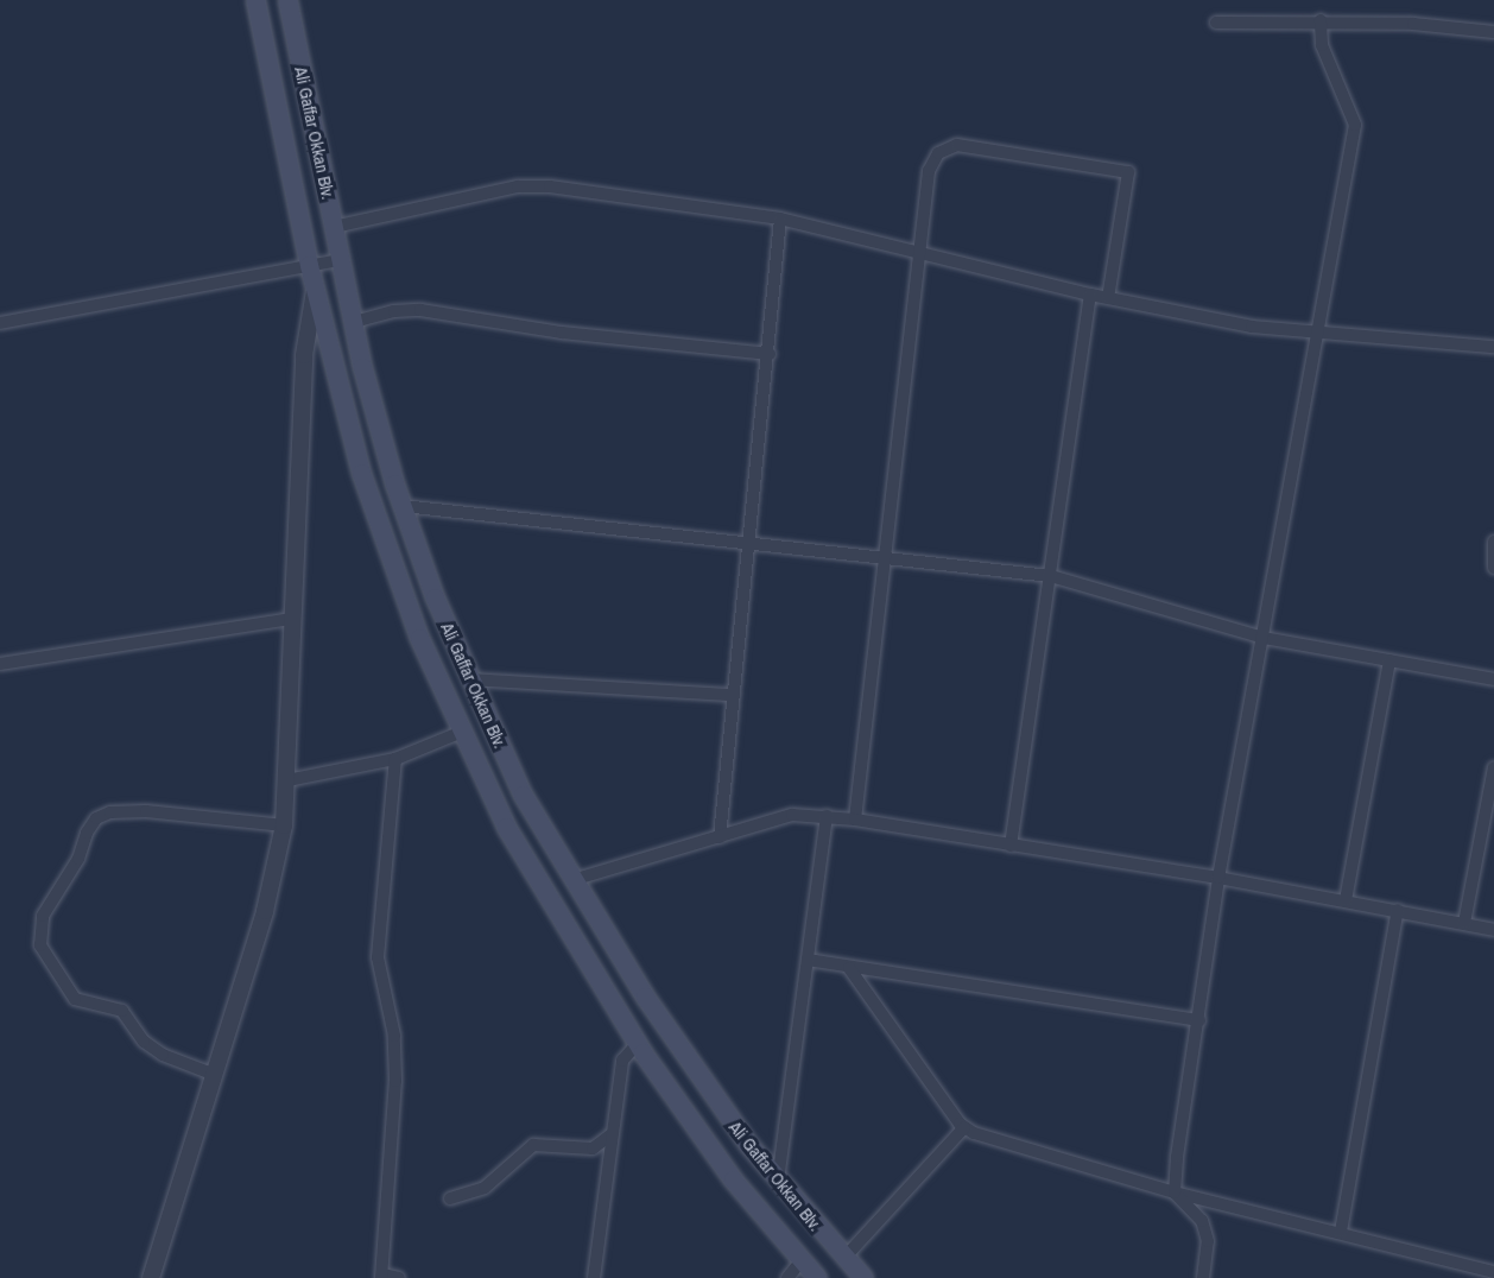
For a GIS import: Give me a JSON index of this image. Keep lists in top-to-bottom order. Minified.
{"streets":{"main road":["Ali Gaffar Okkan Blv."]}}
